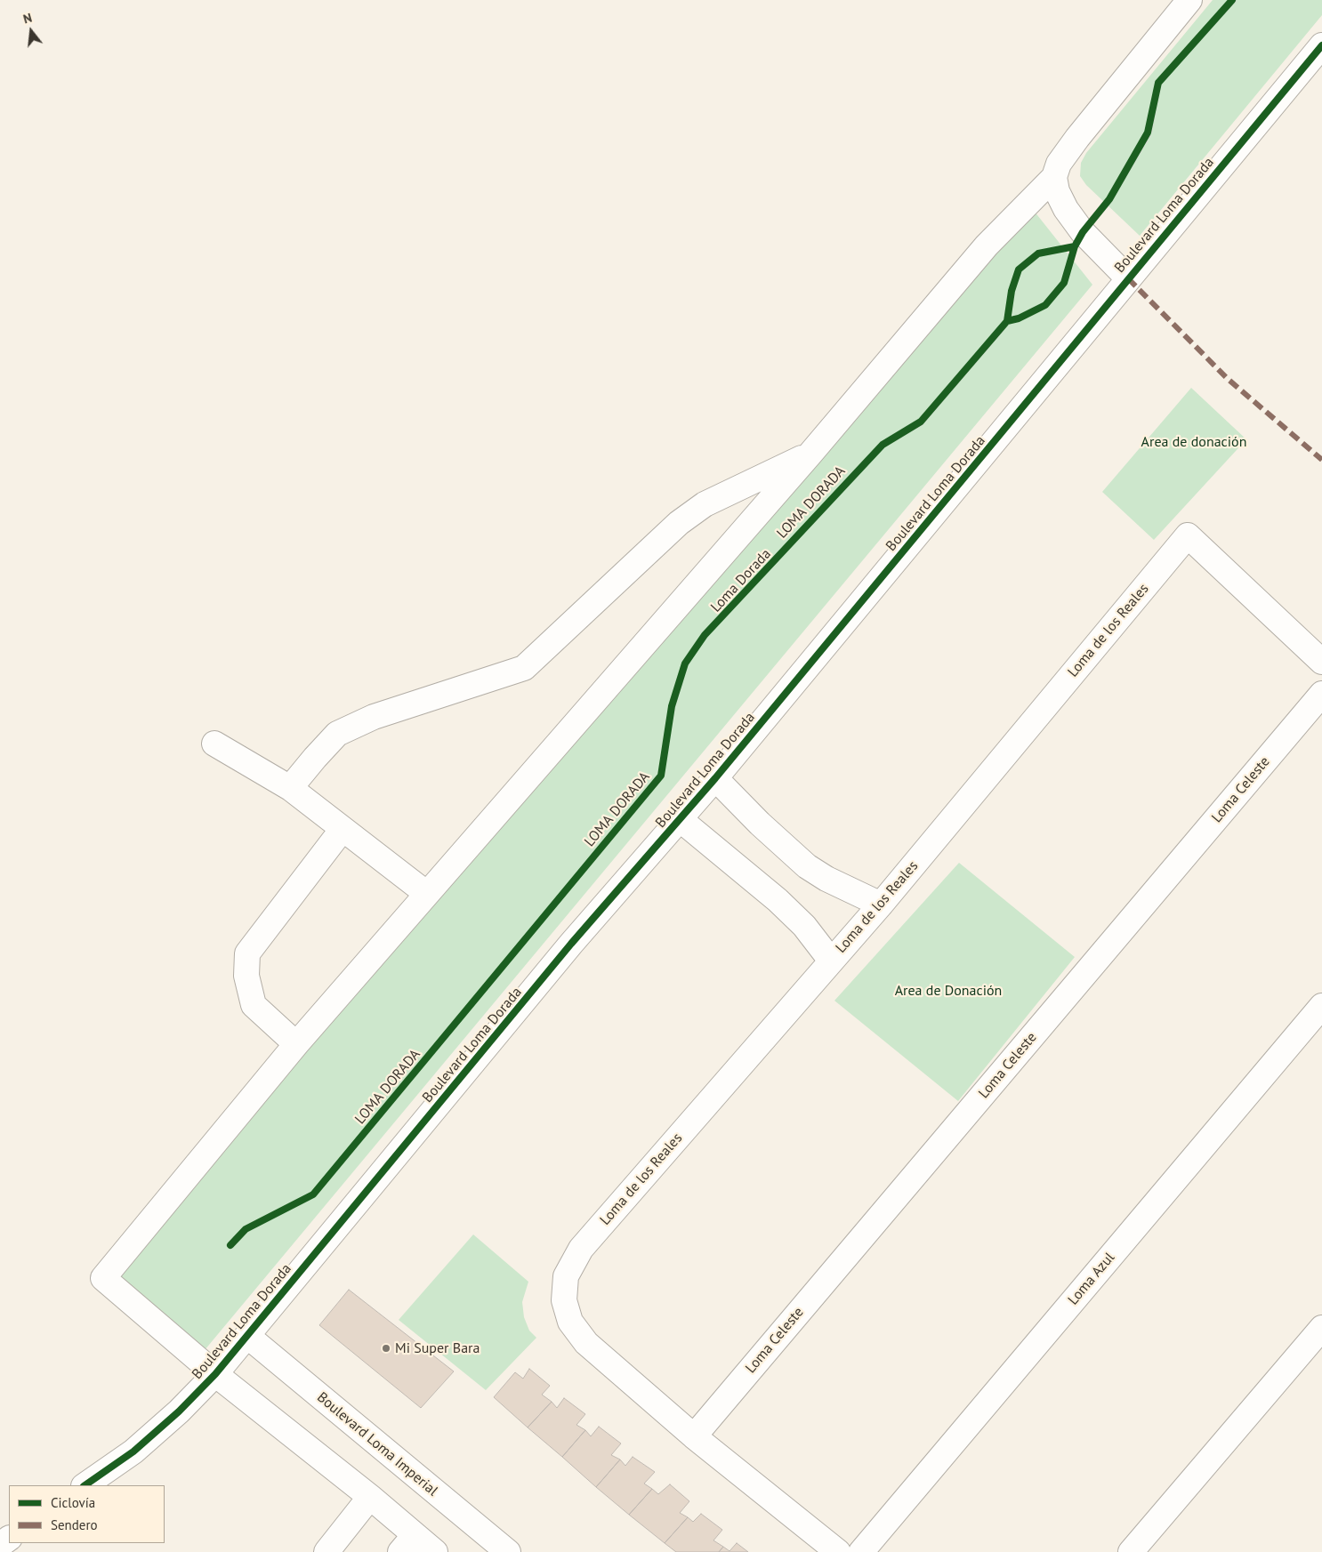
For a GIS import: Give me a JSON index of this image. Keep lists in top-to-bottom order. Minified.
{"streets":{"street":["Boulevard Loma Dorada","Loma de los Reales","Loma Celeste","Loma Azul","Boulevard Loma Imperial"],"cycle path":["LOMA DORADA"]},"crossings":[["Boulevard Loma Dorada","Boulevard Loma Imperial"],["Loma de los Reales","Loma Celeste"]],"parks":["Area de donación","Area de Donación"],"places":["Mi Super Bara"],"legend":["Ciclovía","Sendero"],"north":"top"}
